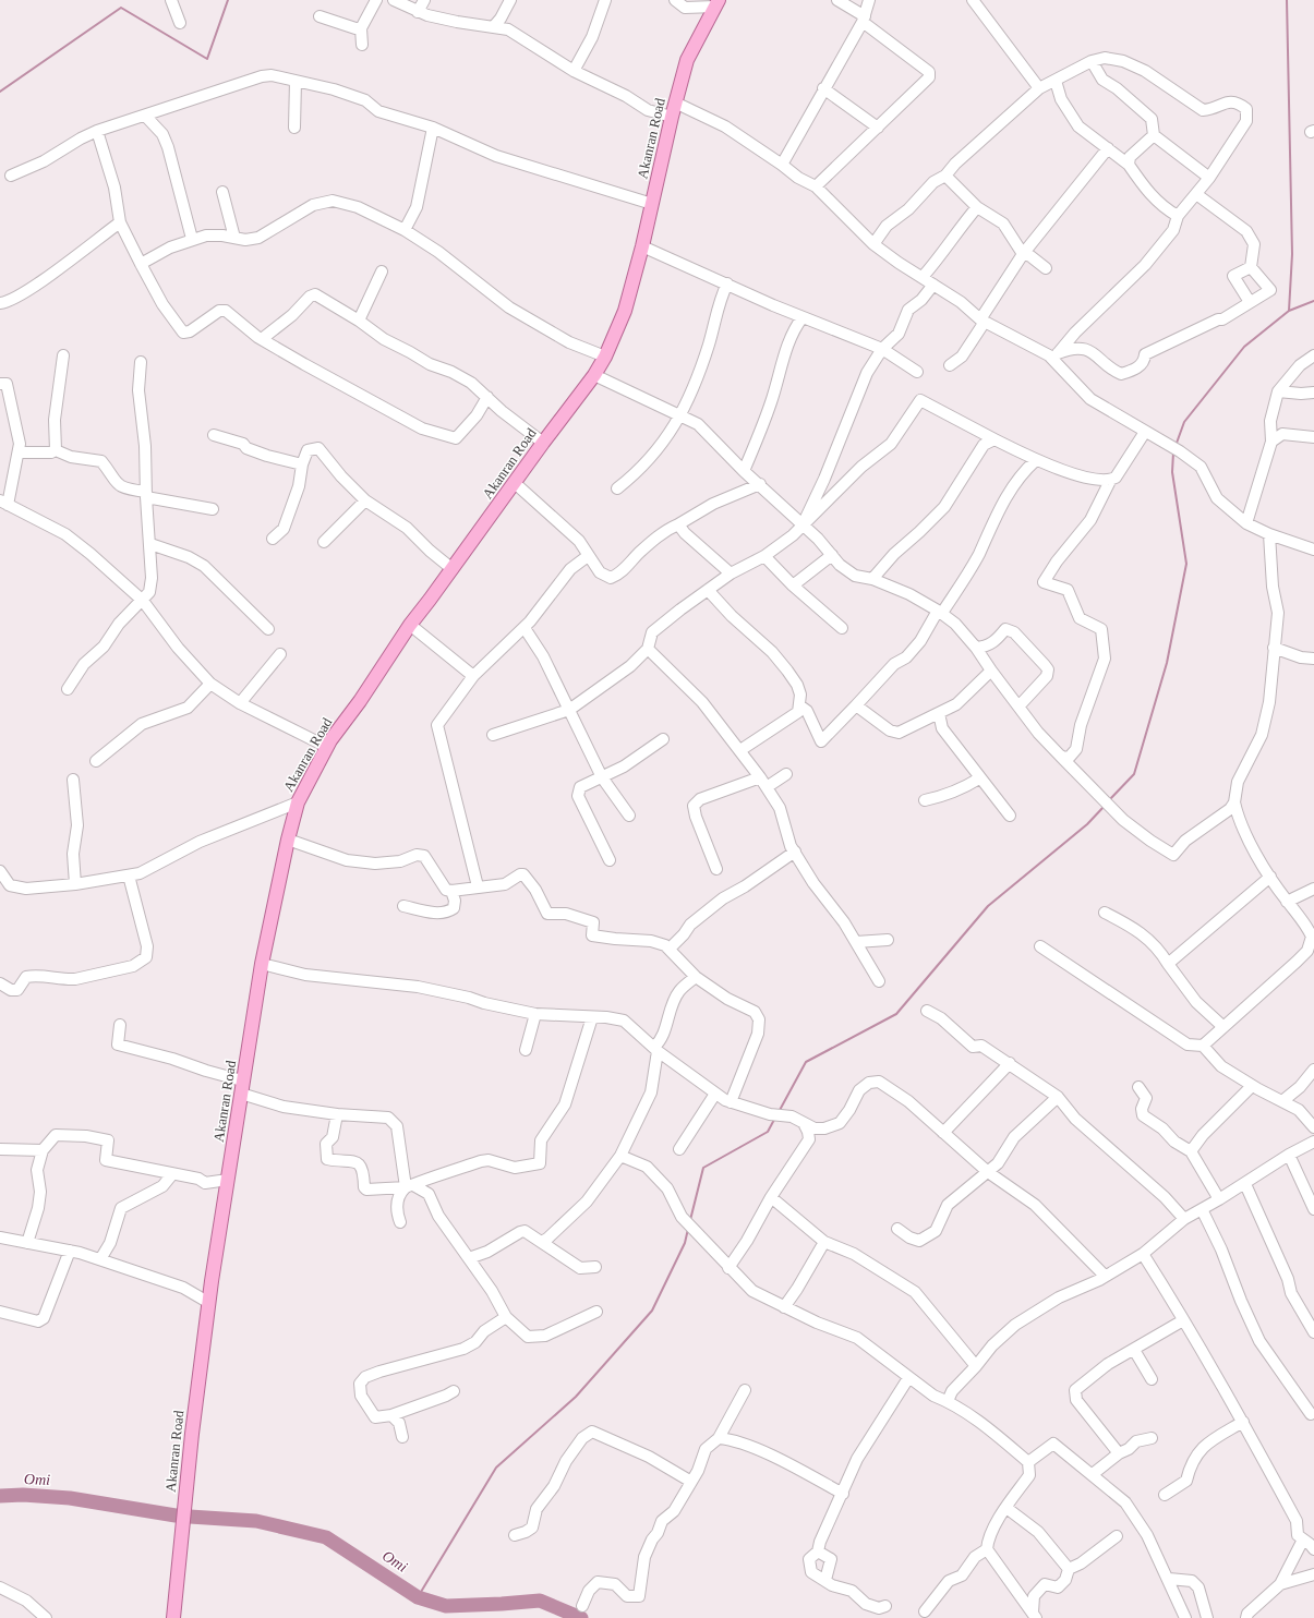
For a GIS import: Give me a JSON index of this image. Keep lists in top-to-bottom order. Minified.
{"streets":{"main road":["Akanran Road"]},"water":["Omi"]}
